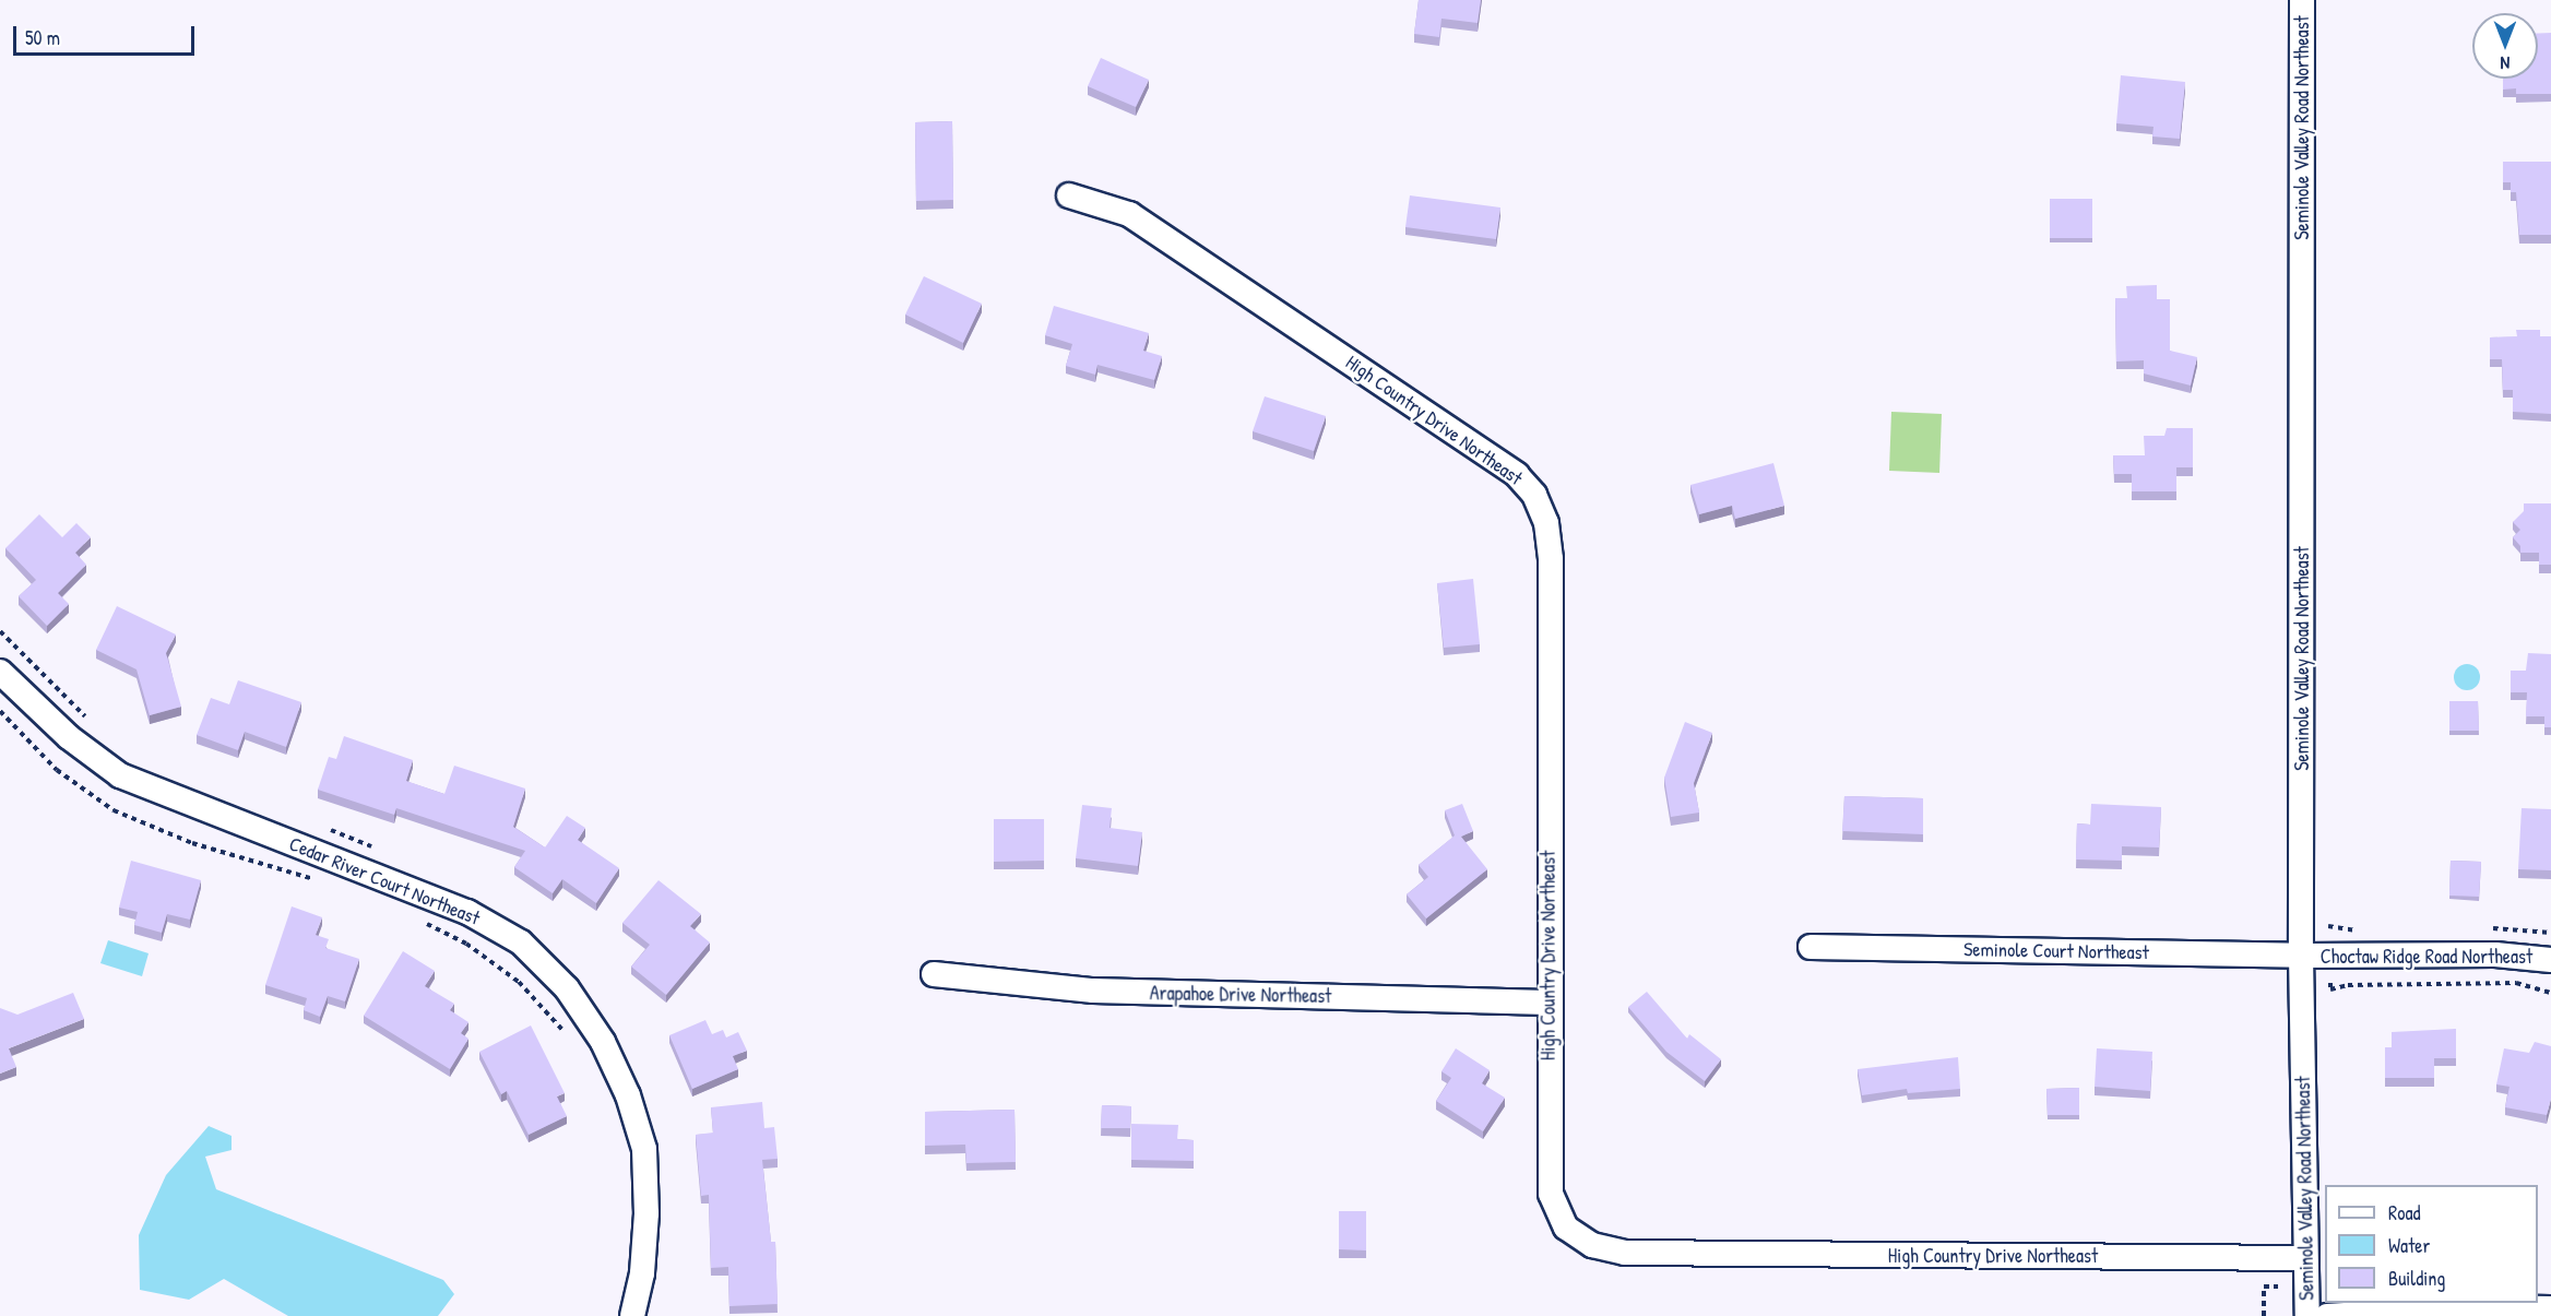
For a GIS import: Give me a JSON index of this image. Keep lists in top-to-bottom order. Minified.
{"streets":{"street":["Seminole Valley Road Northeast","High Country Drive Northeast","Cedar River Court Northeast","Seminole Court Northeast","Choctaw Ridge Road Northeast","Arapahoe Drive Northeast"]},"crossings":[["Seminole Valley Road Northeast","High Country Drive Northeast"],["Seminole Valley Road Northeast","Seminole Court Northeast"],["Seminole Valley Road Northeast","Choctaw Ridge Road Northeast"],["High Country Drive Northeast","Arapahoe Drive Northeast"],["Seminole Court Northeast","Choctaw Ridge Road Northeast"]],"legend":["Road","Water","Building"],"scale_bar":"50 m","north":"bottom"}
